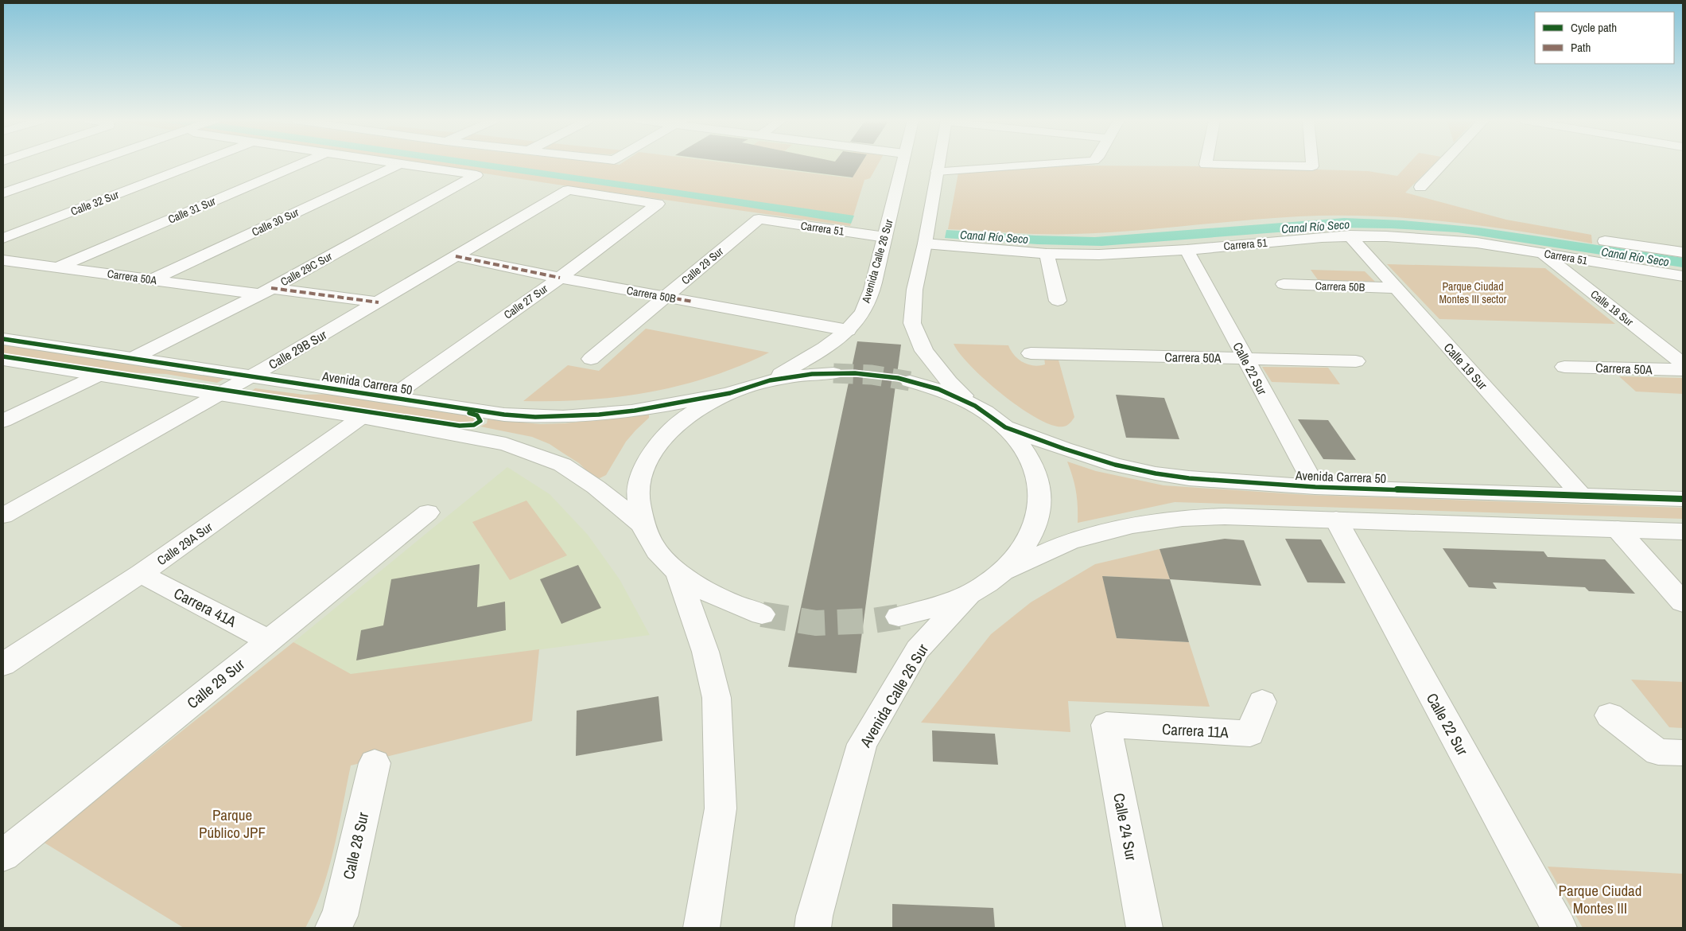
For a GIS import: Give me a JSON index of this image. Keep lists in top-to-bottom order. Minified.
{"streets":{"street":["Calle 32 Sur","Calle 31 Sur","Calle 30 Sur","Carrera 51","Avenida Calle 26 Sur","Calle 29 Sur","Calle 29C Sur","Carrera 50A","Carrera 50B","Calle 27 Sur","Calle 18 Sur","Calle 29B Sur","Calle 19 Sur","Calle 22 Sur","Avenida Carrera 50","Calle 29A Sur","Carrera 41A","Carrera 11A","Calle 24 Sur","Calle 28 Sur"]},"crossings":[["Calle 31 Sur","Carrera 50A"],["Calle 30 Sur","Calle 29C Sur"],["Calle 30 Sur","Carrera 50A"],["Carrera 51","Avenida Calle 26 Sur"],["Carrera 51","Calle 29 Sur"],["Carrera 51","Calle 18 Sur"],["Carrera 51","Calle 19 Sur"],["Carrera 51","Calle 22 Sur"],["Avenida Calle 26 Sur","Carrera 50B"],["Calle 29 Sur","Carrera 50B"],["Calle 29 Sur","Carrera 41A"],["Calle 29C Sur","Carrera 50A"],["Calle 29C Sur","Avenida Carrera 50"],["Carrera 50A","Calle 29B Sur"],["Carrera 50A","Calle 22 Sur"],["Carrera 50B","Calle 27 Sur"],["Carrera 50B","Calle 29B Sur"],["Carrera 50B","Calle 19 Sur"],["Calle 27 Sur","Calle 29B Sur"],["Calle 27 Sur","Avenida Carrera 50"],["Calle 29B Sur","Avenida Carrera 50"],["Calle 19 Sur","Avenida Carrera 50"],["Calle 22 Sur","Avenida Carrera 50"],["Calle 29A Sur","Carrera 41A"],["Carrera 11A","Calle 24 Sur"]],"water":["Canal Río Seco"],"parks":["Parque Ciudad Montes III sector","Parque Público JPF","Parque Ciudad Montes III"],"legend":["Cycle path","Path"]}
